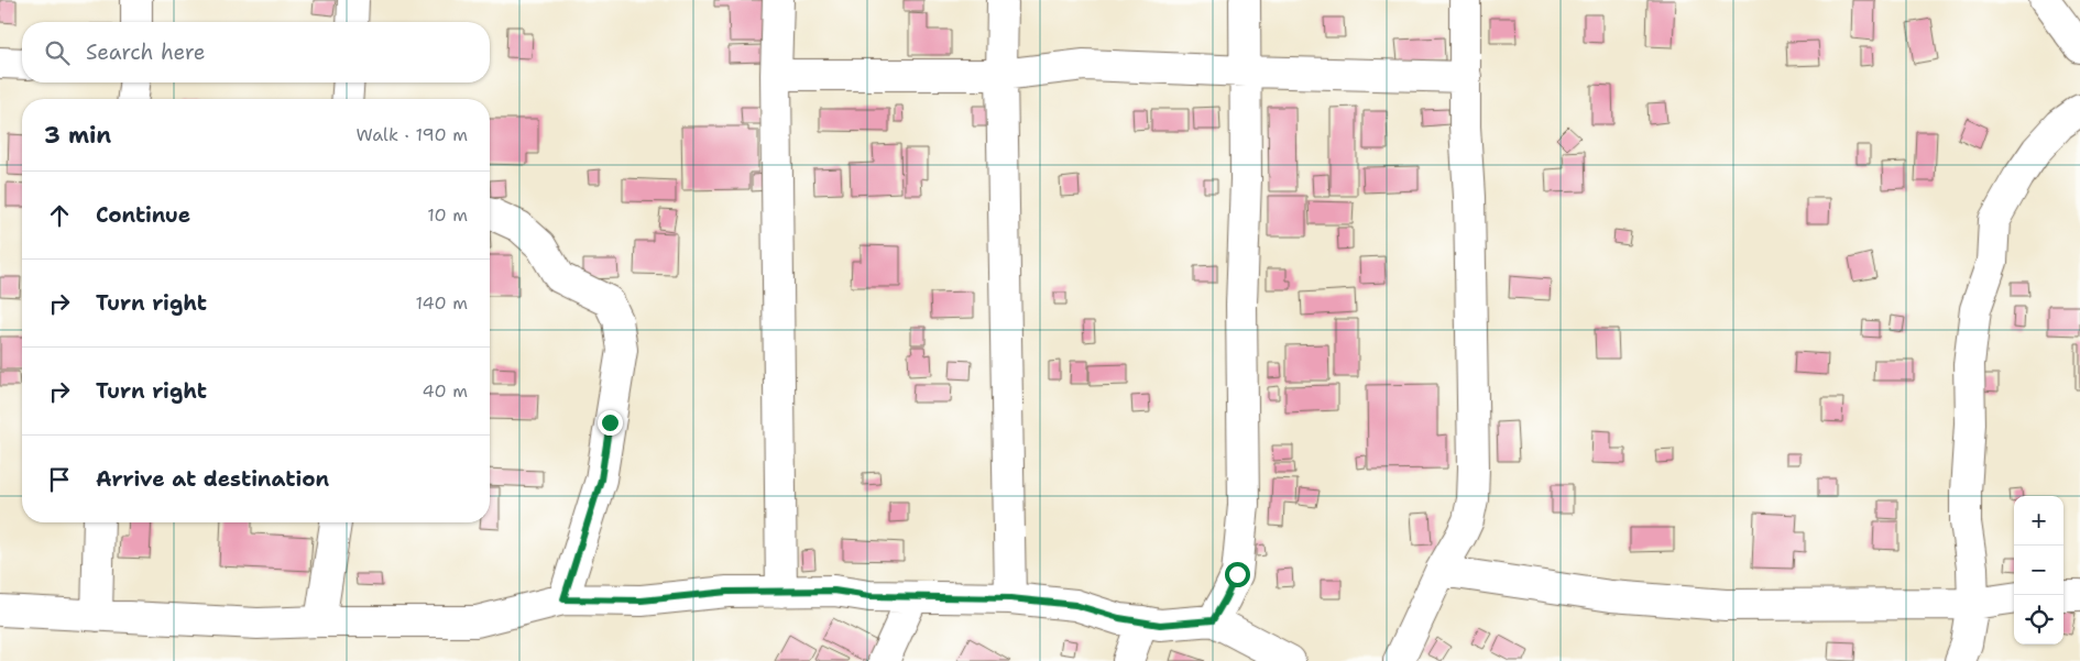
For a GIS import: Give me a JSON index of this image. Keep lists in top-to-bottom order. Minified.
{"page":{"search":"Search here","heading":["3 min","Walk · 190 m"],"list":[["Continue","10 m"],["Turn right","140 m"],["Turn right","40 m"],"Arrive at destination"],"map_buttons":["+","−"]}}
